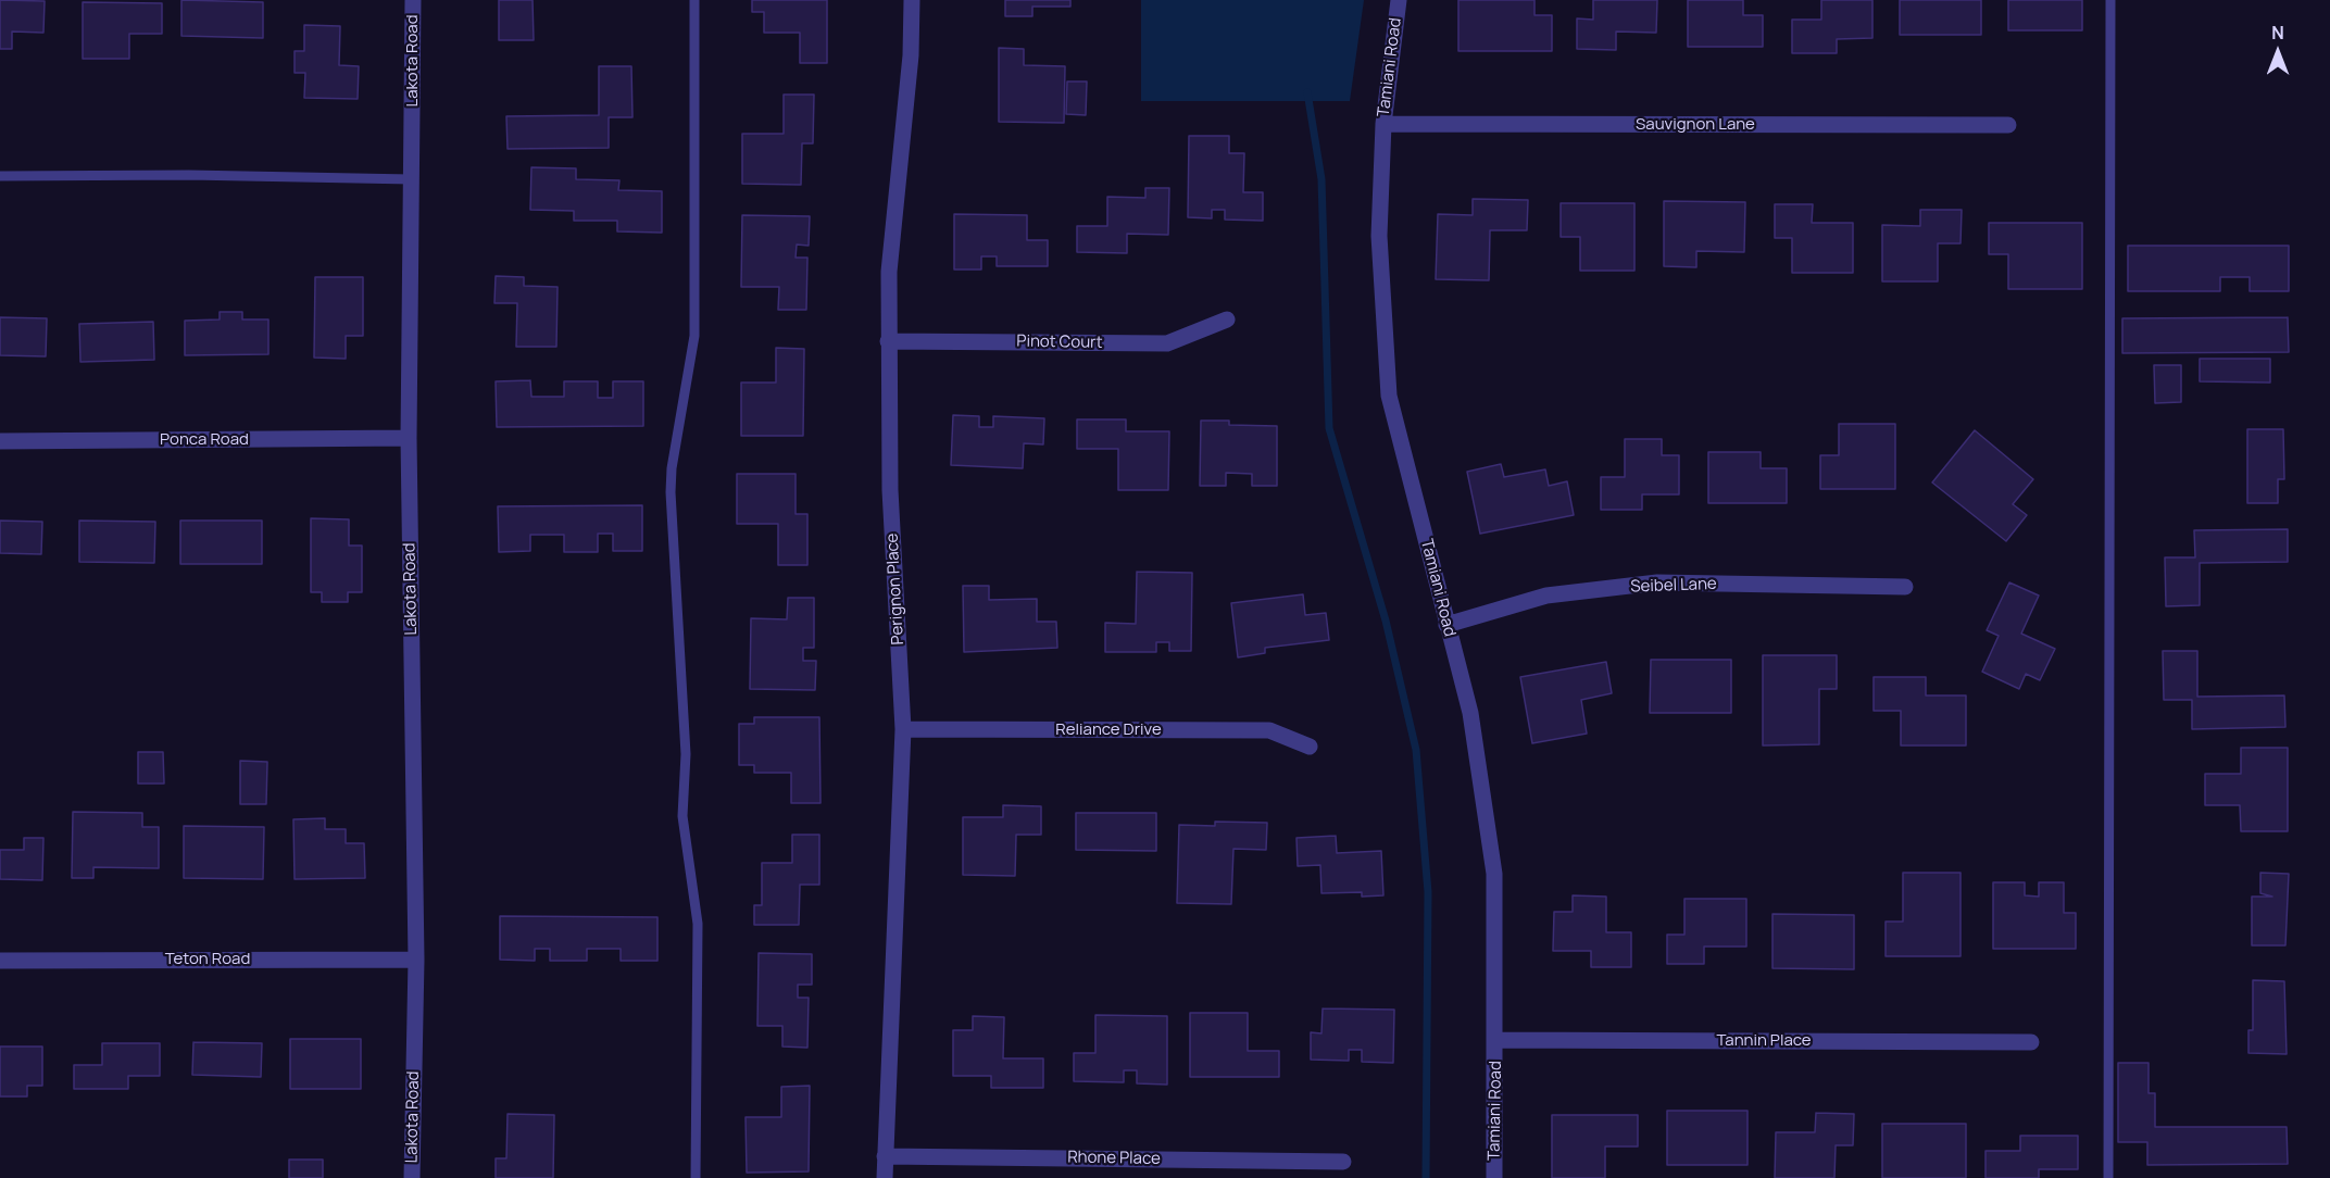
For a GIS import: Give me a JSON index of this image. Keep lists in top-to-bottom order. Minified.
{"streets":{"street":["Lakota Road","Tamiani Road","Sauvignon Lane","Pinot Court","Ponca Road","Seibel Lane","Perignon Place","Reliance Drive","Teton Road","Tannin Place","Rhone Place"]},"crossings":[["Lakota Road","Ponca Road"],["Lakota Road","Teton Road"],["Tamiani Road","Sauvignon Lane"],["Tamiani Road","Seibel Lane"],["Tamiani Road","Tannin Place"],["Pinot Court","Perignon Place"],["Perignon Place","Reliance Drive"],["Perignon Place","Rhone Place"]],"north":"top"}
